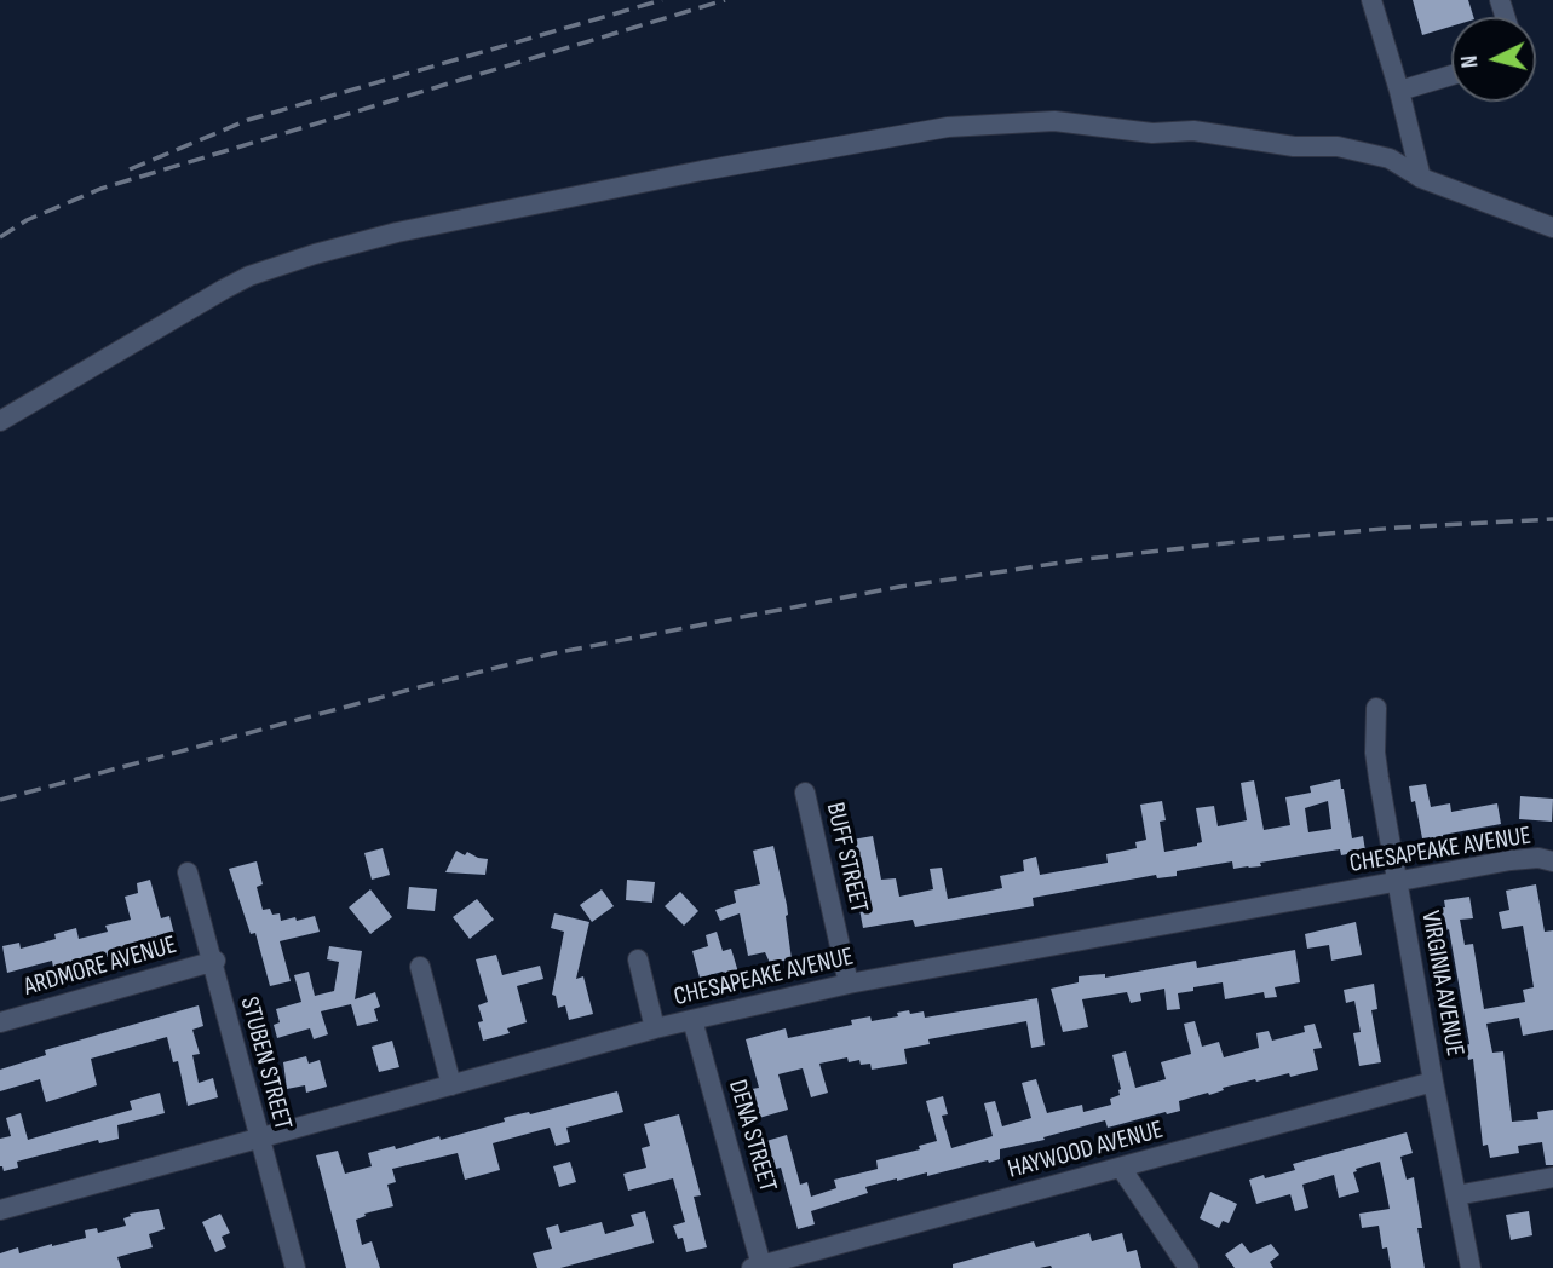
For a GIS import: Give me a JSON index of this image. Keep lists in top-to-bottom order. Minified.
{"streets":{"street":["CHESAPEAKE AVENUE","BUFF STREET","ARDMORE AVENUE","VIRGINIA AVENUE","STUBEN STREET","DENA STREET","HAYWOOD AVENUE"]},"crossings":[["CHESAPEAKE AVENUE","BUFF STREET"],["CHESAPEAKE AVENUE","VIRGINIA AVENUE"],["CHESAPEAKE AVENUE","STUBEN STREET"],["CHESAPEAKE AVENUE","DENA STREET"],["ARDMORE AVENUE","STUBEN STREET"],["VIRGINIA AVENUE","HAYWOOD AVENUE"],["DENA STREET","HAYWOOD AVENUE"]],"north":"left"}
